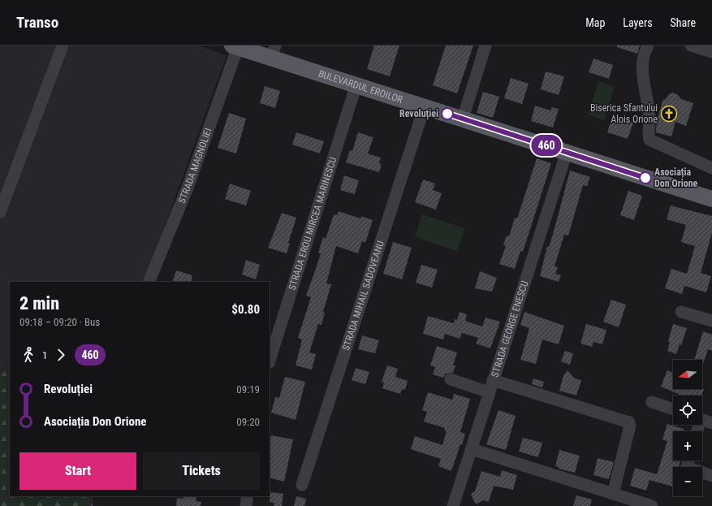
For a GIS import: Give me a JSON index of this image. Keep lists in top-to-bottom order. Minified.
{"streets":{"main road":["BULEVARDUL EROILOR"],"street":["STRADA MAGNOLIEI","STRADA EROU MIRCEA MARINESCU","STRADA MIHAIL SADOVEANU","STRADA GEORGE ENESCU"]},"crossings":[["BULEVARDUL EROILOR","STRADA MAGNOLIEI"],["BULEVARDUL EROILOR","STRADA EROU MIRCEA MARINESCU"],["BULEVARDUL EROILOR","STRADA MIHAIL SADOVEANU"],["BULEVARDUL EROILOR","STRADA GEORGE ENESCU"]],"places":{"other":["Revoluției","Asociația Don Orione"],"church":["Biserica Sfantului Alois Orione"]},"lines":["bus line 460"],"north":"left","page":{"header":"Transo","nav":["Map","Layers","Share"],"on_map":"460","heading":["2 min","09:18 – 09:20 · Bus","$0.80"],"legs":["1","460"],"map_buttons":["+","−"],"list":[{"name":"Revoluției","value":"09:19"},{"name":"Asociația Don Orione","value":"09:20"}],"buttons":["Start","Tickets"]}}
